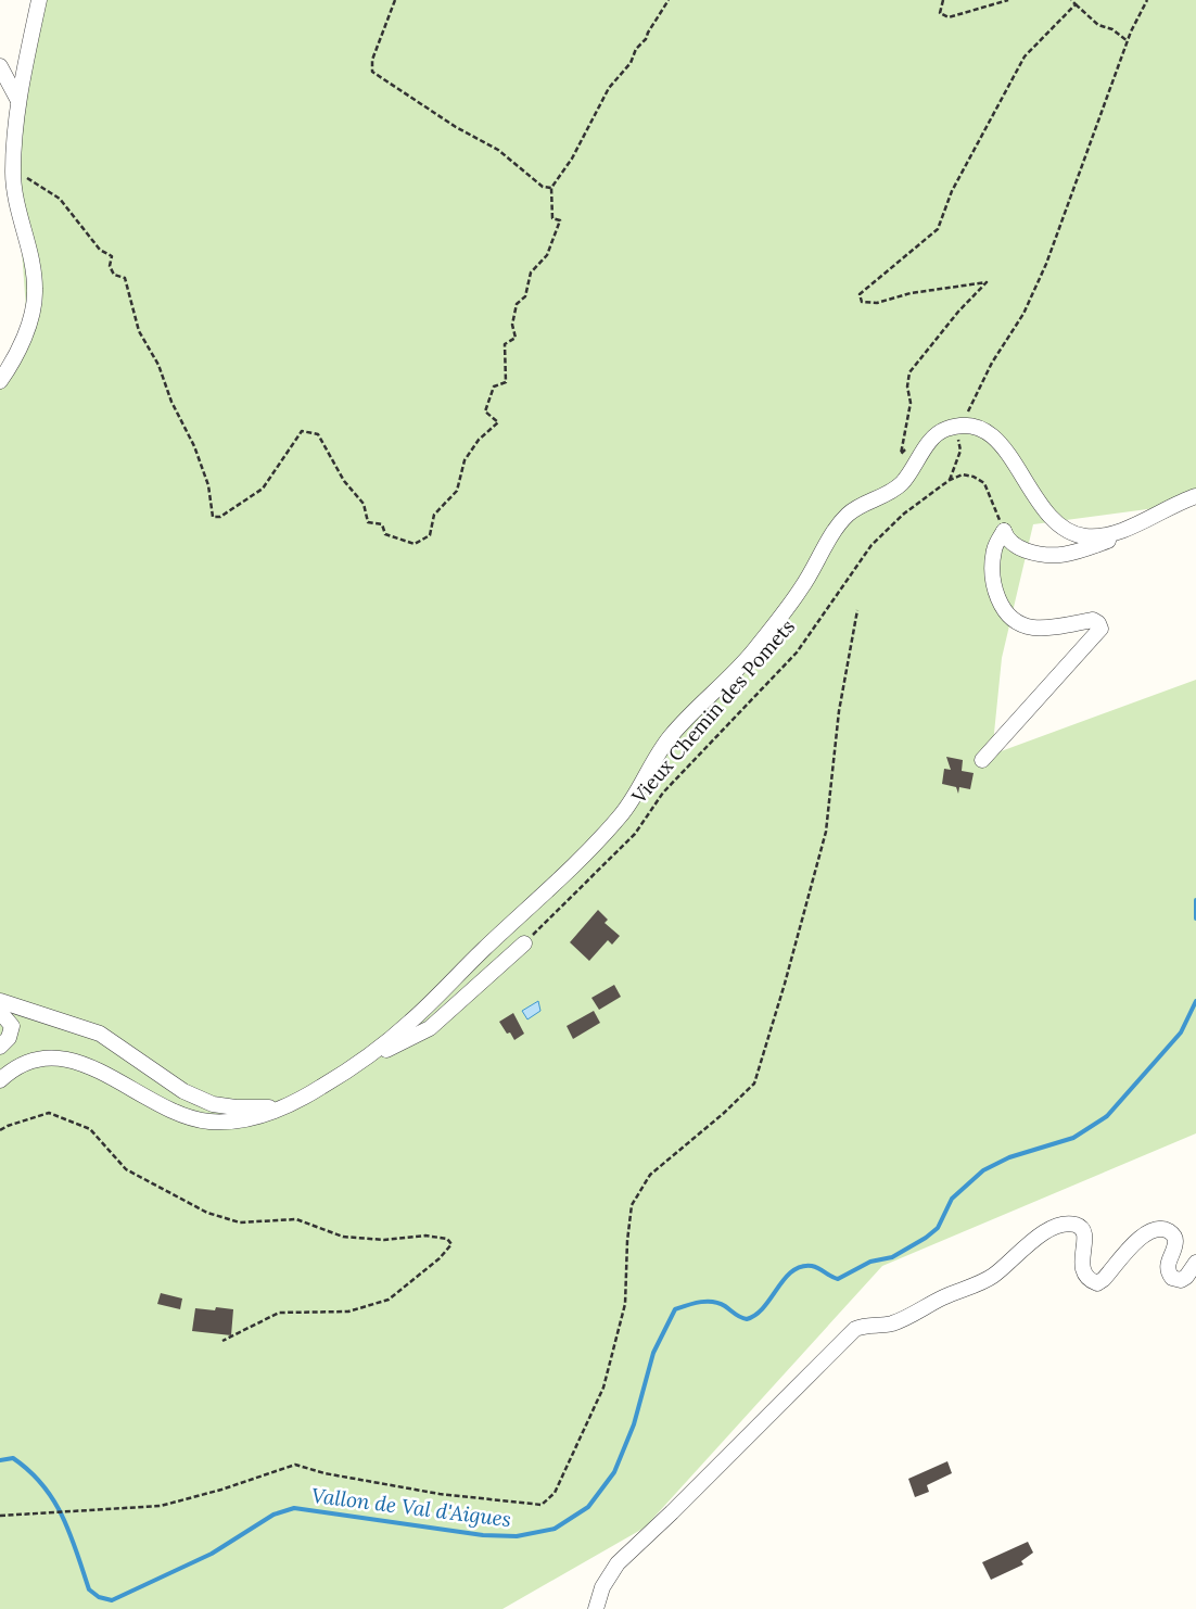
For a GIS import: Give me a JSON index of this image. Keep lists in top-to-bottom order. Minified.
{"streets":{"path":["Vieux Chemin des Pomets"]},"water":["Vallon de Val d'Aigues"]}
